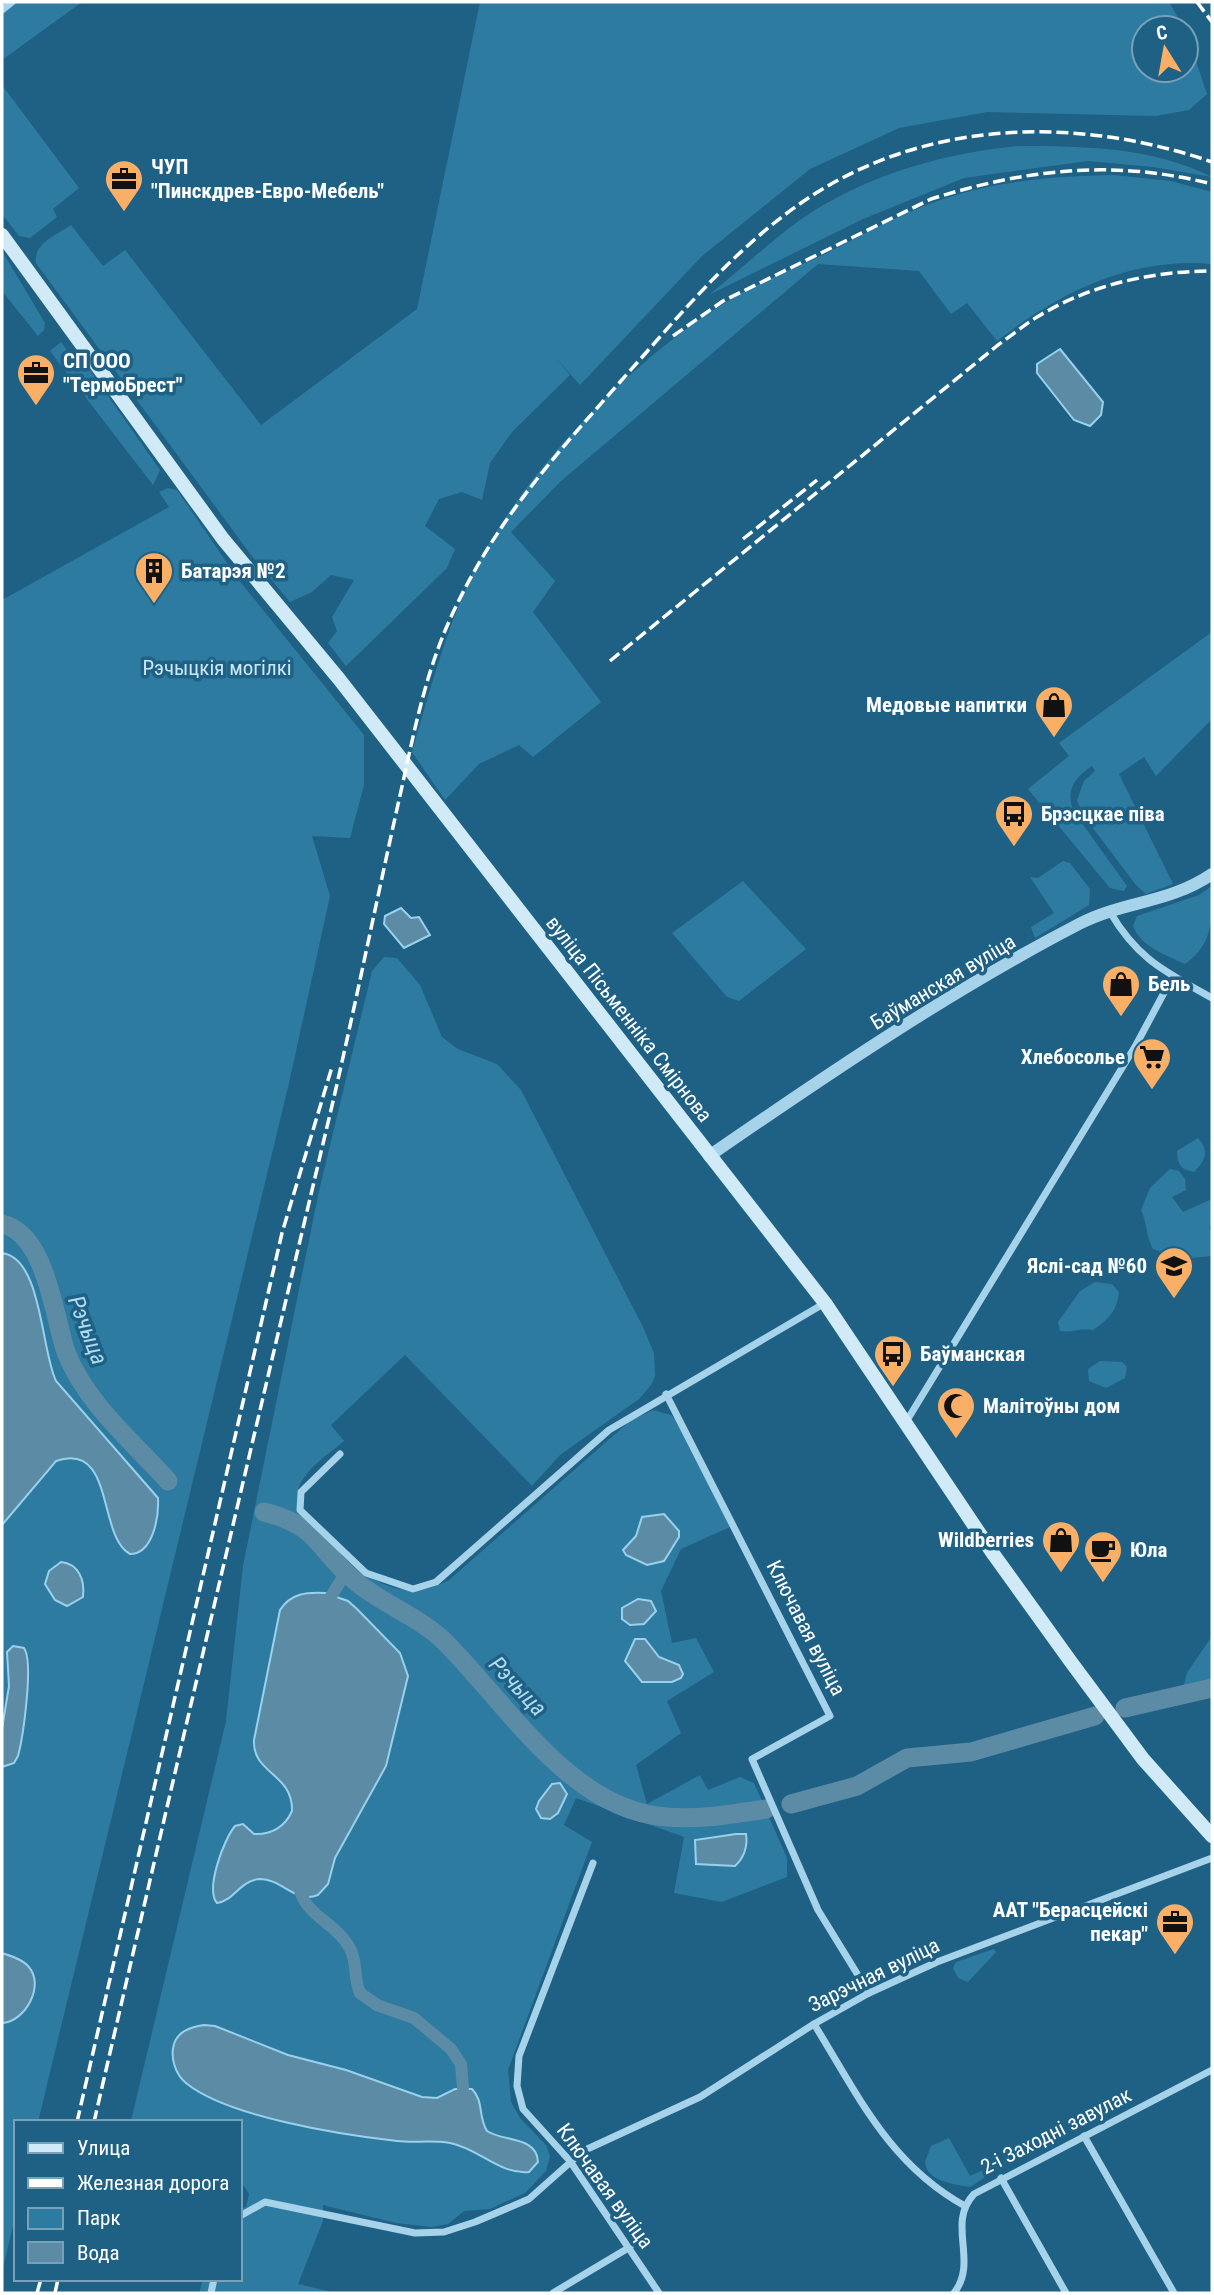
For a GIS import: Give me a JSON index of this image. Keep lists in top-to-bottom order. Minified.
{"streets":{"main road":["вуліца Пісьменніка Смірнова"],"street":["Баўманская вуліца","Ключавая вуліца","Зарэчная вуліца","2-і Заходні завулак"]},"crossings":[["Баўманская вуліца","вуліца Пісьменніка Смірнова"],["Ключавая вуліца","Зарэчная вуліца"]],"water":["Рэчыца"],"parks":["Рэчыцкія могілкі"],"places":{"office":["ЧУП \"Пинскдрев-Евро-Мебель\"","СП ООО \"ТермоБрест\"","ААТ \"Берасцейскі пекар\""],"building":["Батарэя №2"],"shop":["Медовые напитки","Бель","Wildberries"],"bus stop":["Брэсцкае піва","Баўманская"],"supermarket":["Хлебосолье"],"school or university":["Яслі-сад №60"],"mosque":["Малітоўны дом"],"cafe":["Юла"]},"legend":["Улица","Железная дорога","Парк","Вода"],"north":"top"}
